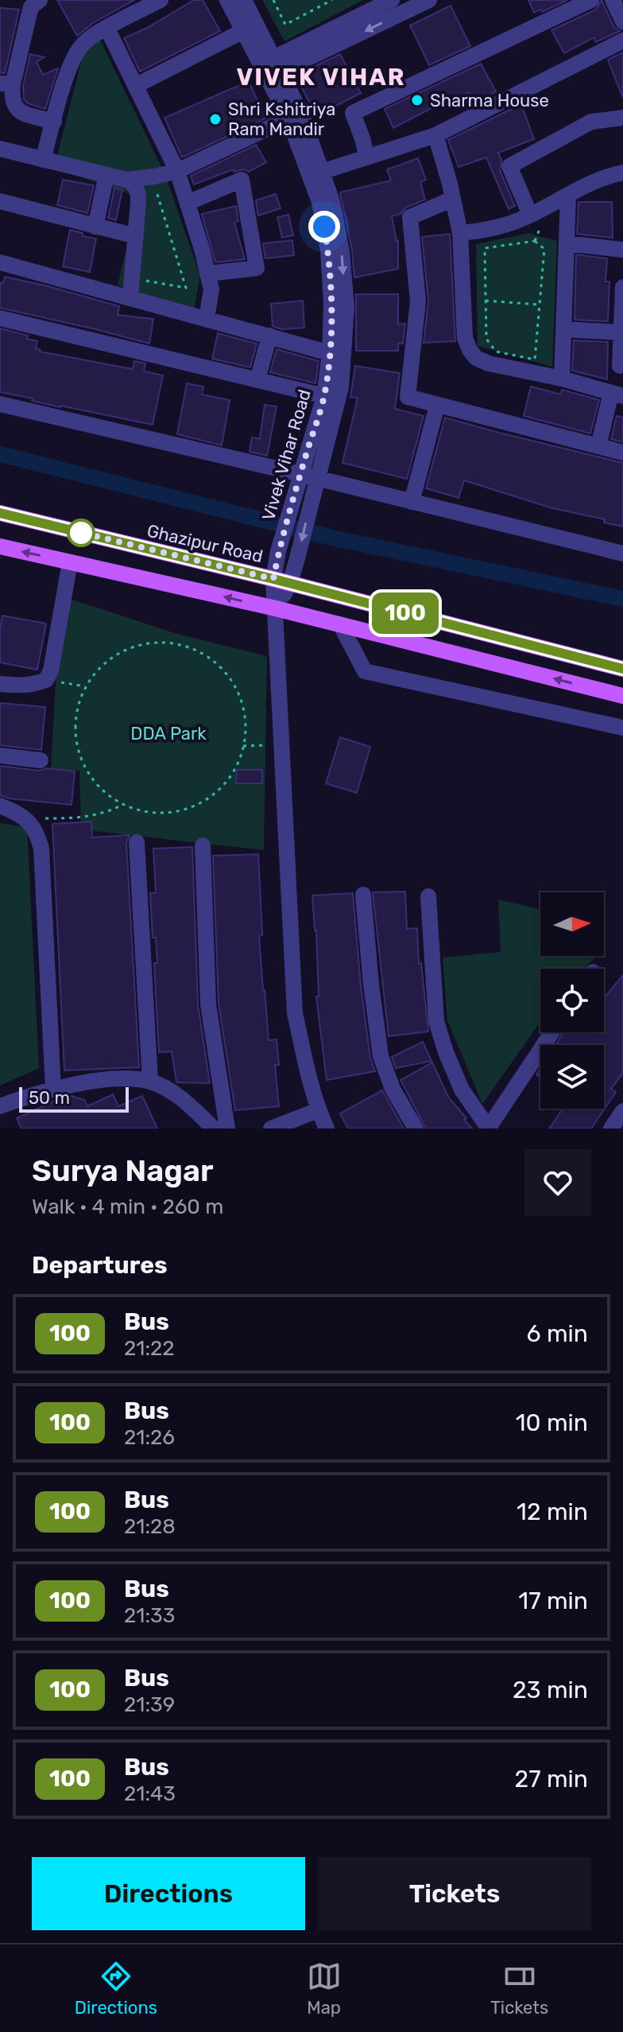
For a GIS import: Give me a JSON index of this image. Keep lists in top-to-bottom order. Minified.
{"streets":{"main road":["Ghazipur Road"],"street":["Vivek Vihar Road"]},"crossings":[["Vivek Vihar Road","Ghazipur Road"]],"districts":["VIVEK VIHAR"],"parks":["DDA Park"],"places":["Sharma House","Shri Kshitriya Ram Mandir"],"lines":["bus line 100"],"scale_bar":"50 m","north":"right","page":{"on_map":"100","scale":"50 m","heading":[["Surya Nagar","Walk · 4 min · 260 m"],"Departures"],"list":[{"mark":"100","name":"Bus","note":"21:22","value":"6 min"},{"mark":"100","name":"Bus","note":"21:26","value":"10 min"},{"mark":"100","name":"Bus","note":"21:28","value":"12 min"},{"mark":"100","name":"Bus","note":"21:33","value":"17 min"},{"mark":"100","name":"Bus","note":"21:39","value":"23 min"},{"mark":"100","name":"Bus","note":"21:43","value":"27 min"}],"buttons":["Directions","Tickets"],"tabs":["Directions","Map","Tickets"]}}
